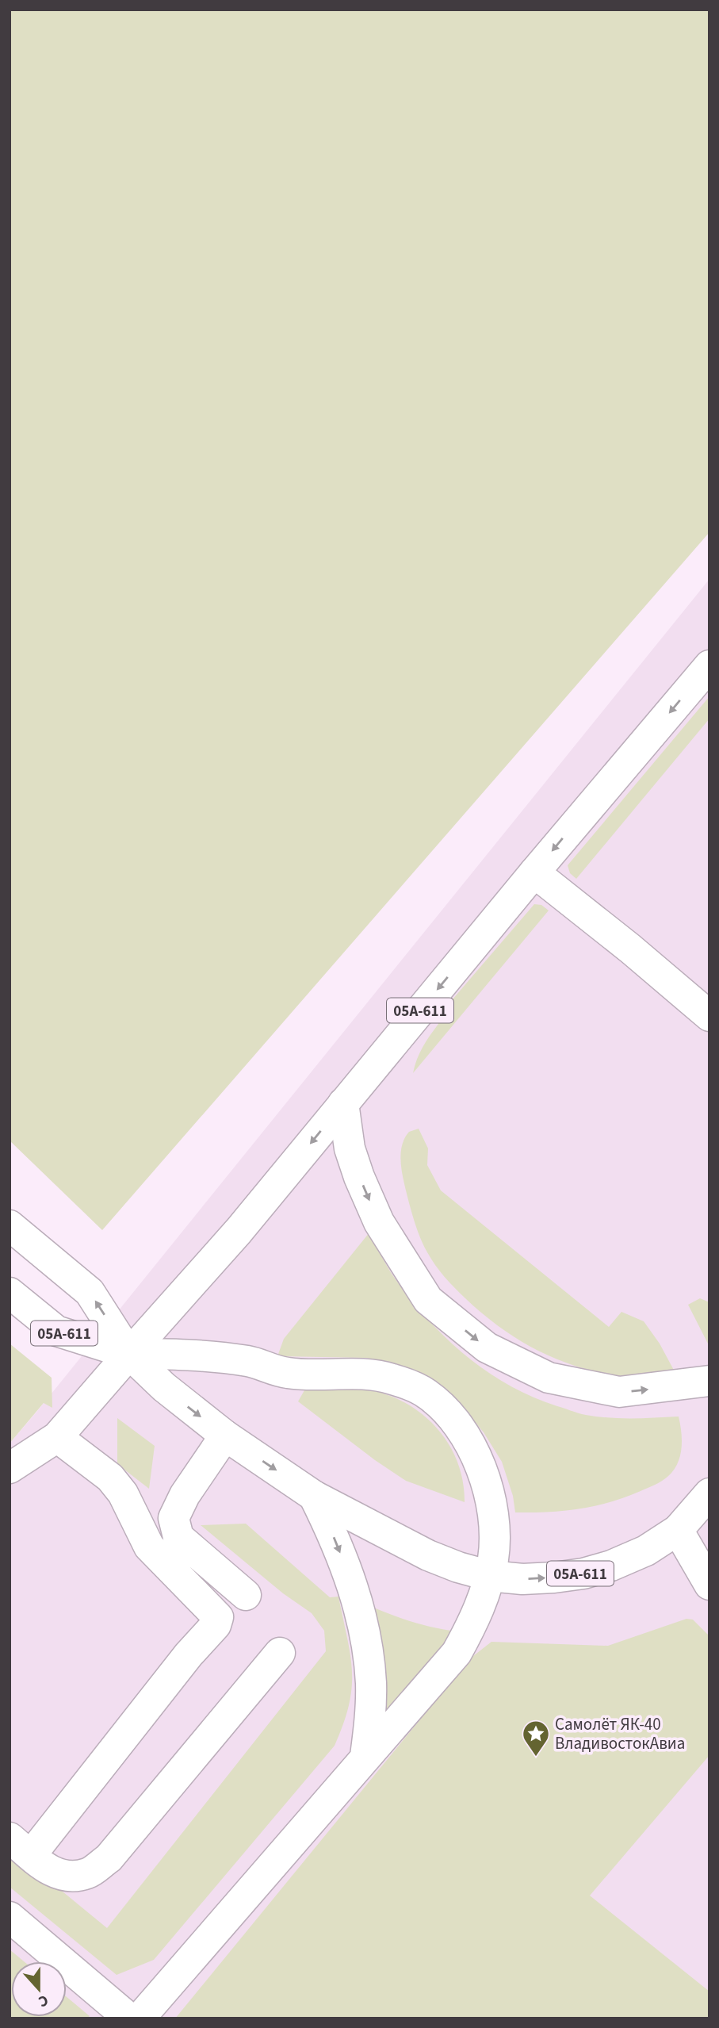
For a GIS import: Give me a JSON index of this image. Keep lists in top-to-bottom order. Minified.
{"streets":{"main road":["05А-611"]},"places":{"place":["Самолёт ЯК-40 ВладивостокАвиа"]},"north":"bottom"}
